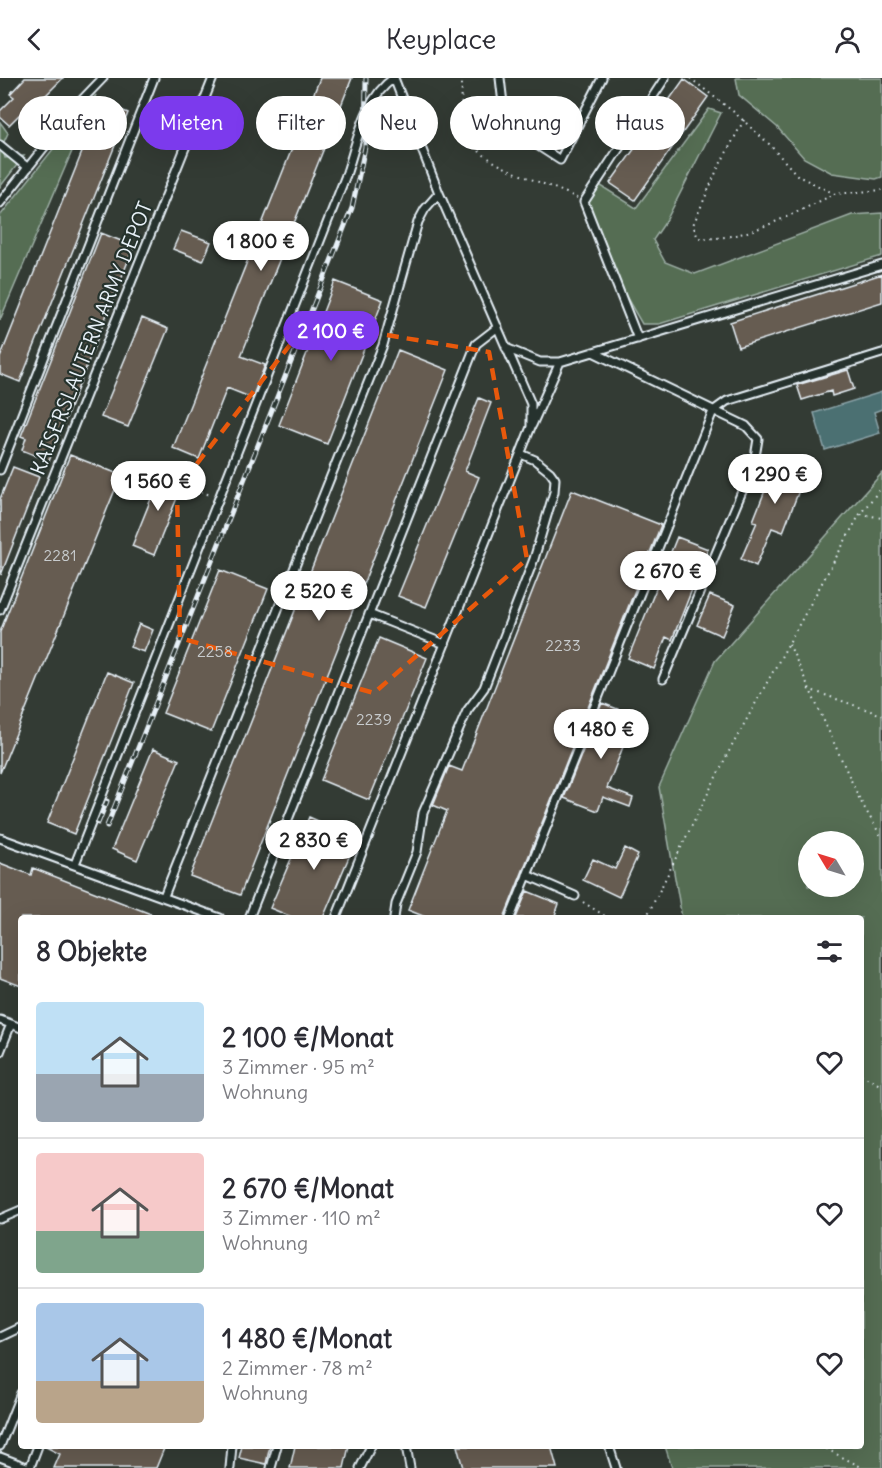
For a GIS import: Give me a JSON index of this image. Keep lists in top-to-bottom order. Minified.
{"streets":{"lane":["KAISERSLAUTERN ARMY DEPOT"]},"house_numbers":["2281","2233","2258","2239"],"north":"top left","page":{"header":"Keyplace","chip":["Kaufen","Mieten","Filter","Neu","Wohnung","Haus"],"price":["1 800 €","2 100 €","1 290 €","1 560 €","2 670 €","2 520 €","1 480 €","2 830 €"],"heading":"8 Objekte","list":[{"name":"2 100 €/Monat","note":"3 Zimmer · 95 m² · Wohnung"},{"name":"2 670 €/Monat","note":"3 Zimmer · 110 m² · Wohnung"},{"name":"1 480 €/Monat","note":"2 Zimmer · 78 m² · Wohnung"}]}}
